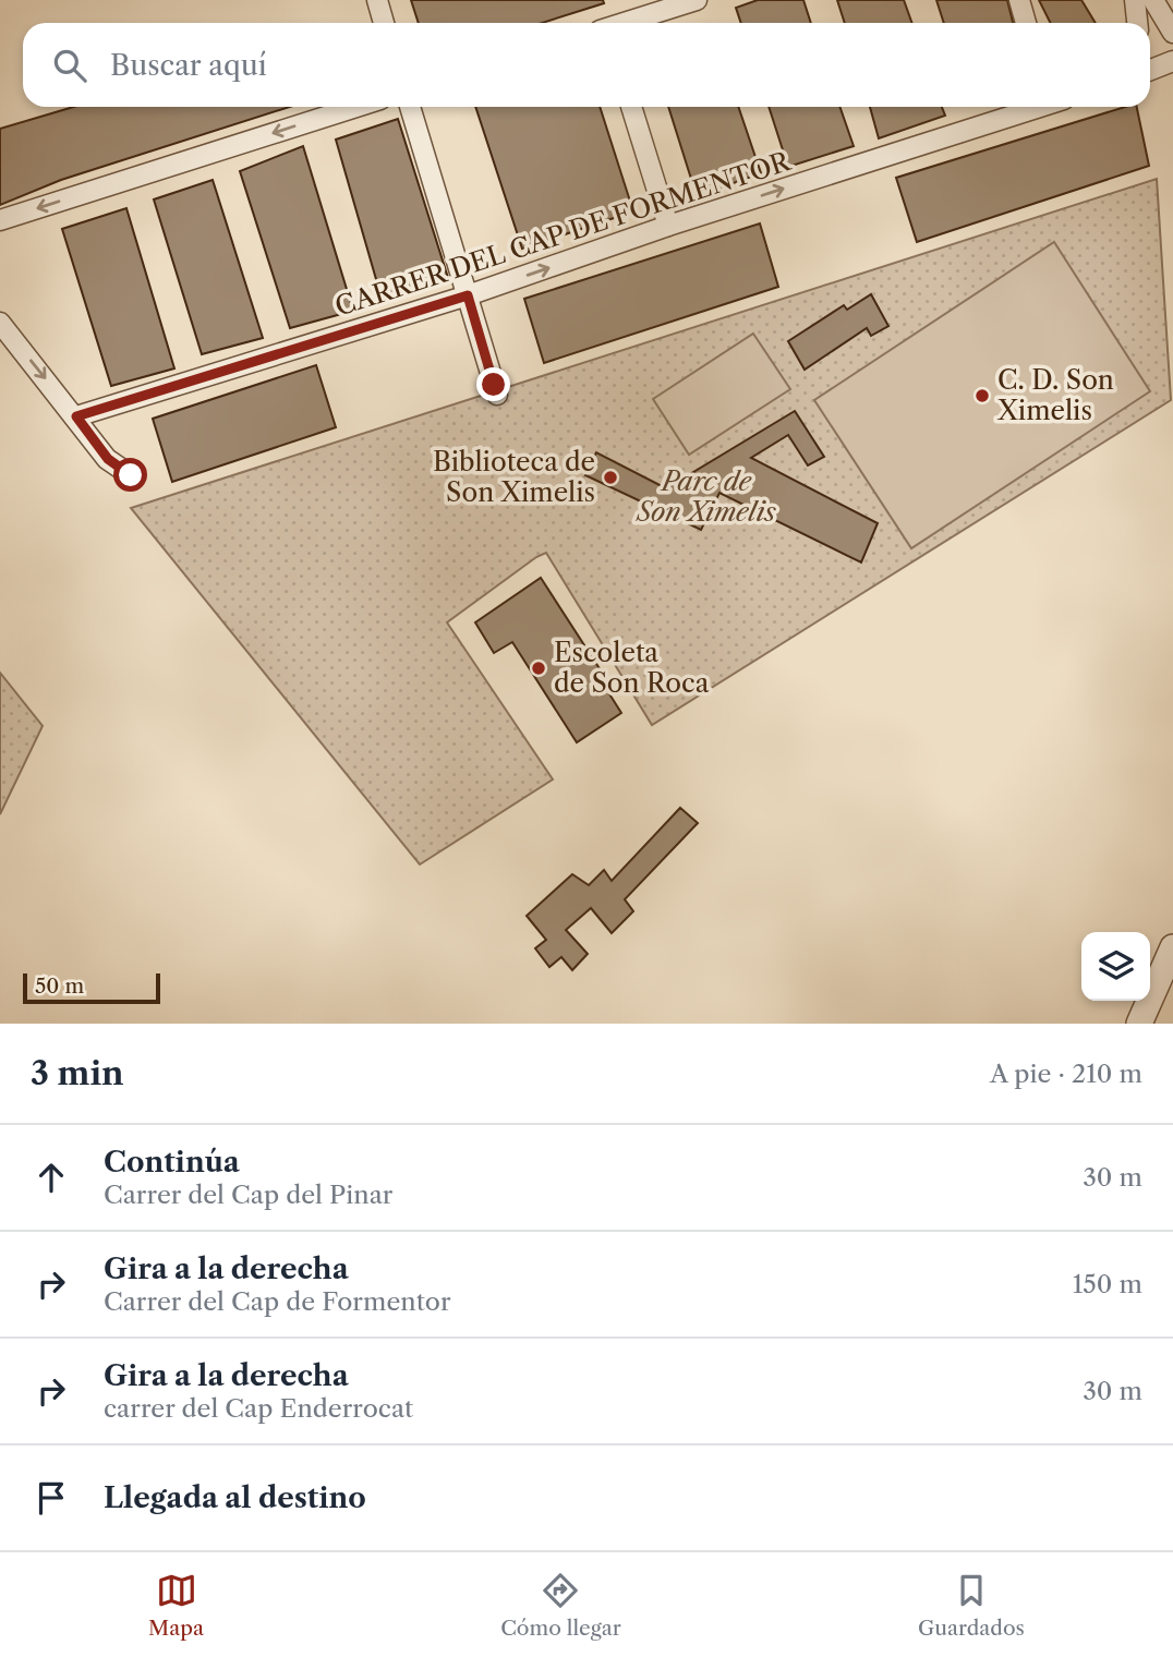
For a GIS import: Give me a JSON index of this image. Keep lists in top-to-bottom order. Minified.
{"streets":{"street":["CARRER DEL CAP DE FORMENTOR"]},"one_way":["CARRER DEL CAP DE FORMENTOR"],"parks":["Parc de Son Ximelis"],"places":["C. D. Son Ximelis","Biblioteca de Son Ximelis","Escoleta de Son Roca"],"scale_bar":"50 m","page":{"search":"Buscar aquí","scale":"50 m","heading":["3 min","A pie · 210 m"],"list":[["Continúa","Carrer del Cap del Pinar","30 m"],["Gira a la derecha","Carrer del Cap de Formentor","150 m"],["Gira a la derecha","carrer del Cap Enderrocat","30 m"],"Llegada al destino"],"nav":["Mapa","Cómo llegar","Guardados"]}}
